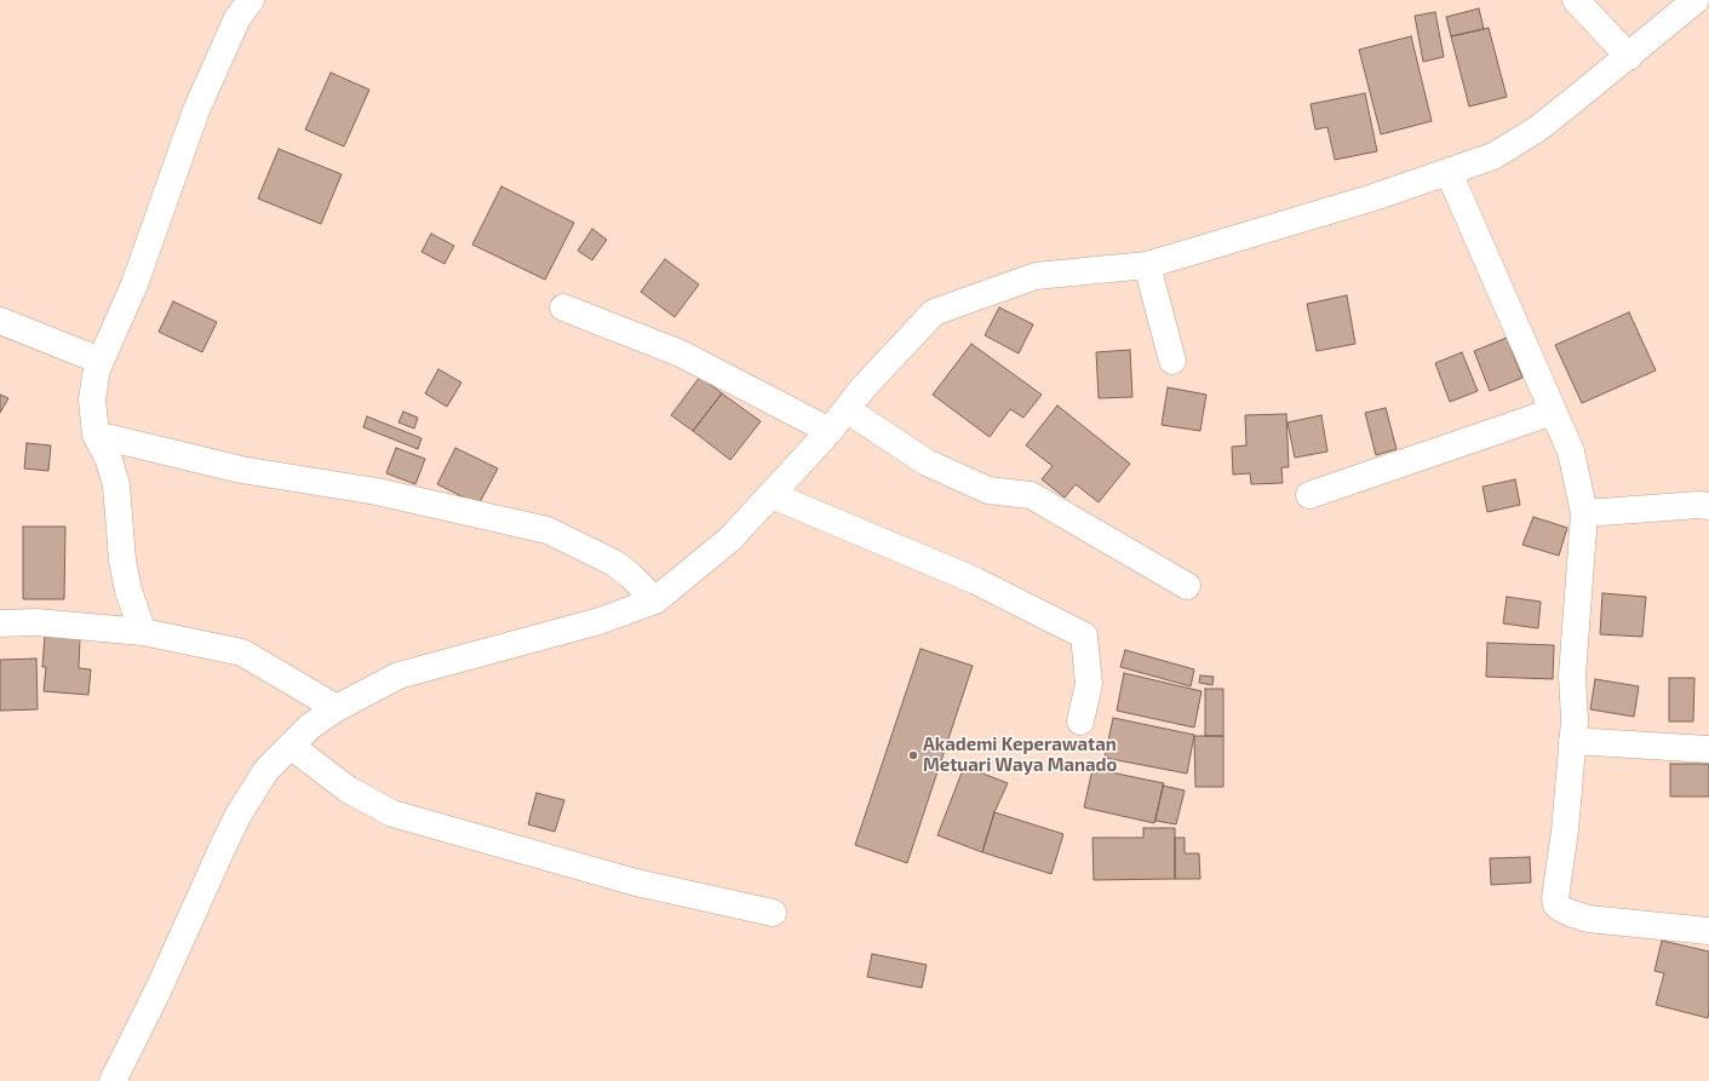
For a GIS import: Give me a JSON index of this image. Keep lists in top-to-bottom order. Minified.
{"places":["Akademi Keperawatan Metuari Waya Manado"]}
